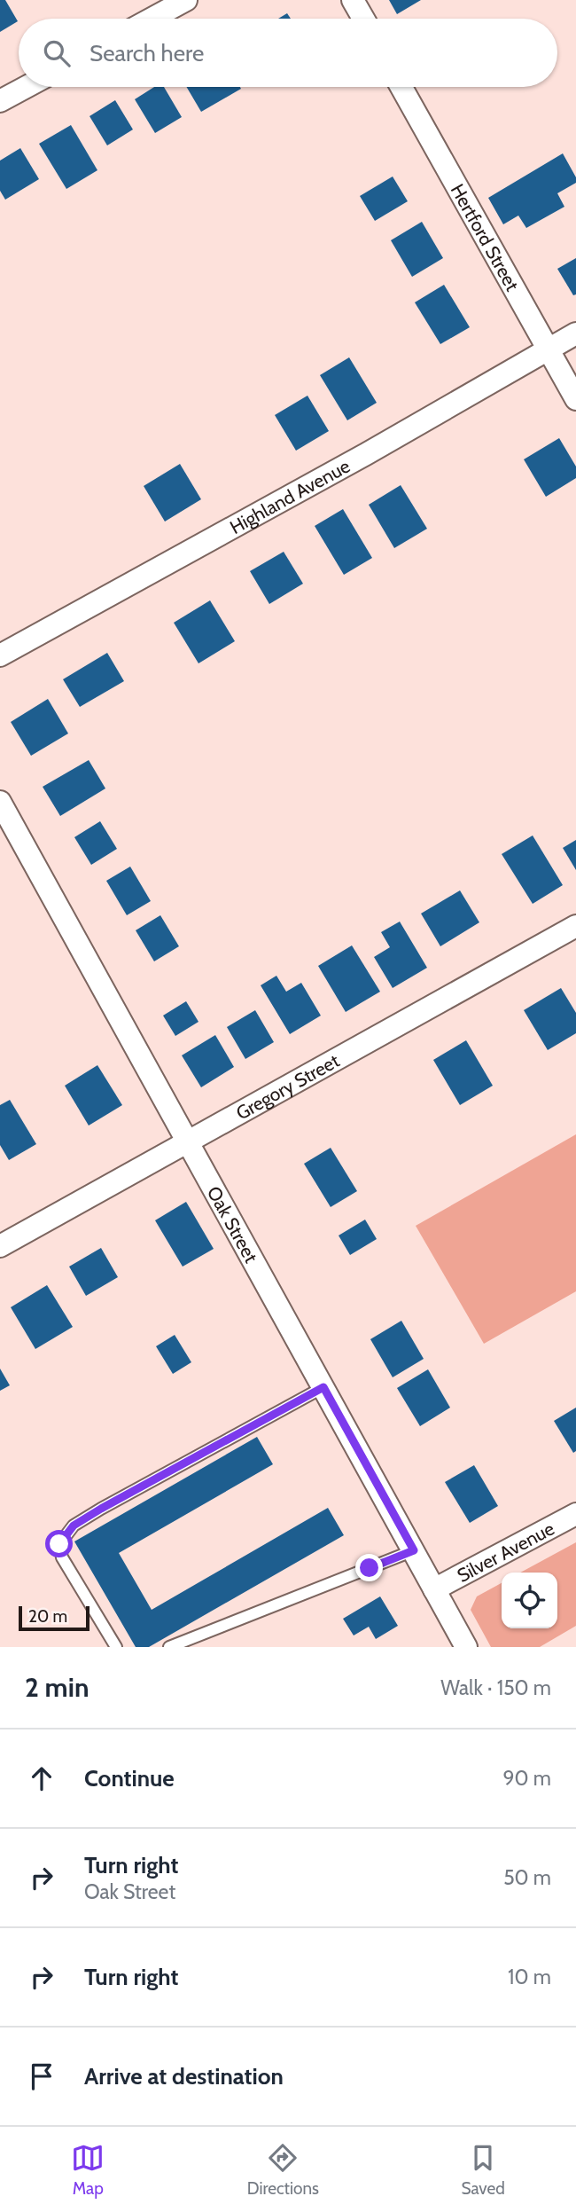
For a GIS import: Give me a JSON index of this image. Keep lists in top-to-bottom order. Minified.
{"streets":{"street":["Hertford Street","Highland Avenue","Gregory Street","Oak Street","Silver Avenue"]},"crossings":[["Hertford Street","Highland Avenue"],["Gregory Street","Oak Street"],["Oak Street","Silver Avenue"]],"scale_bar":"20 m","page":{"search":"Search here","scale":"20 m","heading":["2 min","Walk · 150 m"],"list":[["Continue","90 m"],["Turn right","Oak Street","50 m"],["Turn right","10 m"],"Arrive at destination"],"nav":["Map","Directions","Saved"]}}
